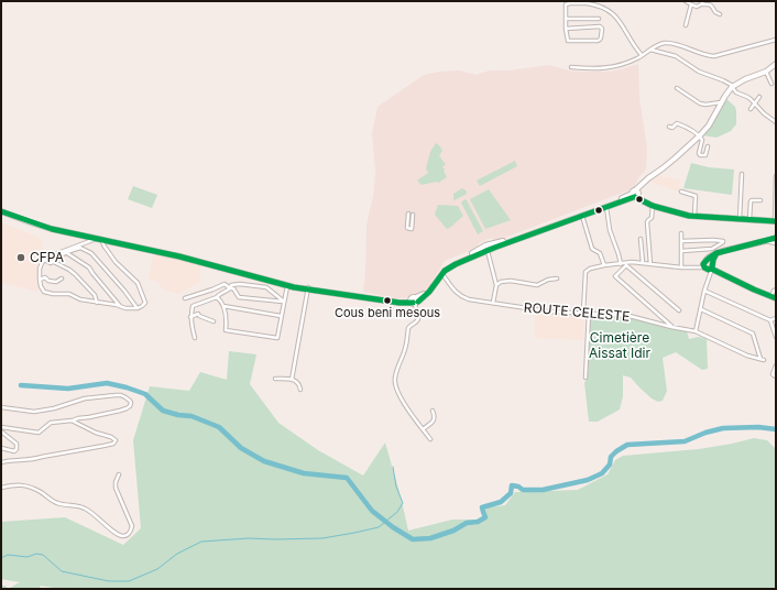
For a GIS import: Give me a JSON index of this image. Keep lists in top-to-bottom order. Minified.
{"streets":{"street":["ROUTE CELESTE"]},"parks":["Cimetière Aissat Idir"],"places":["CFPA","Cous beni mesous"]}
